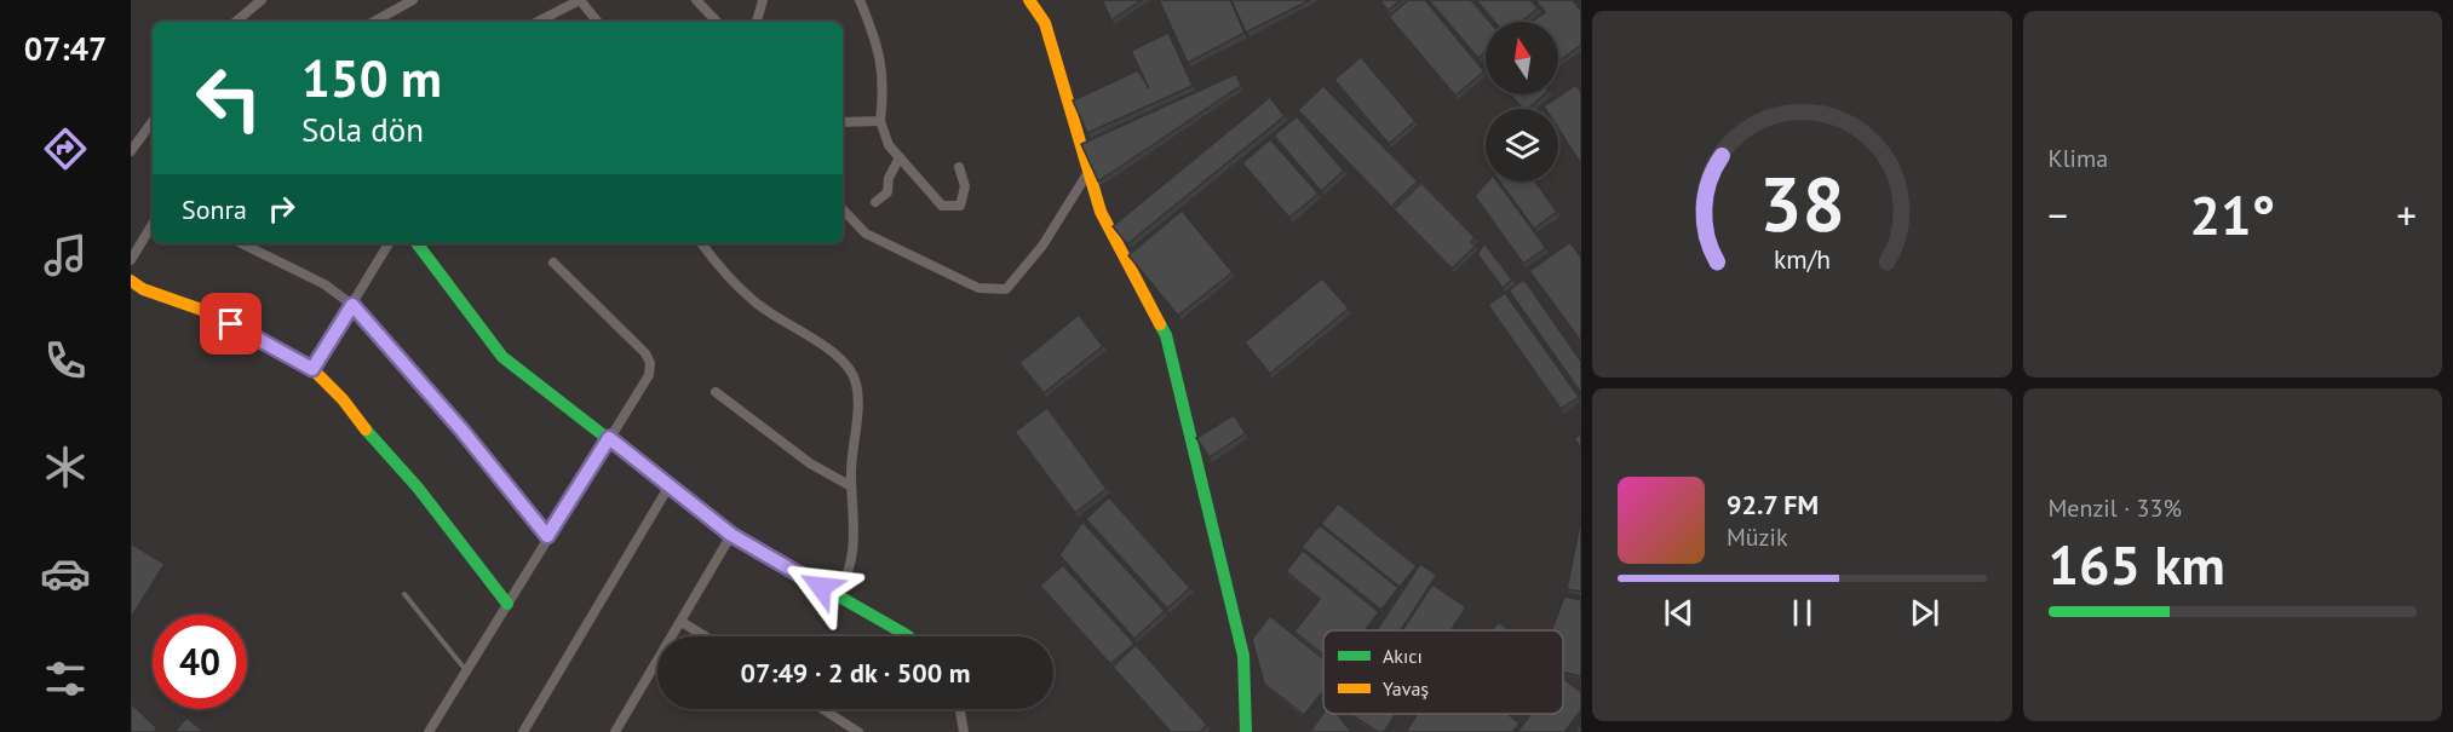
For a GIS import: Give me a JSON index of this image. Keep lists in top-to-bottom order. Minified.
{"legend":["Akıcı","Yavaş"],"north":"top","page":{"tabs":"07:47","tile":["Klima",["Menzil · 33%","165 km"]],"turn":["150 m","Sola dön"],"then":"Sonra","heat":["−","21°","+"],"song":["92.7 FM","Müzik"],"limit":"40","trip":"07:49 · 2 dk · 500 m","gauge":["38","km/h"]}}
